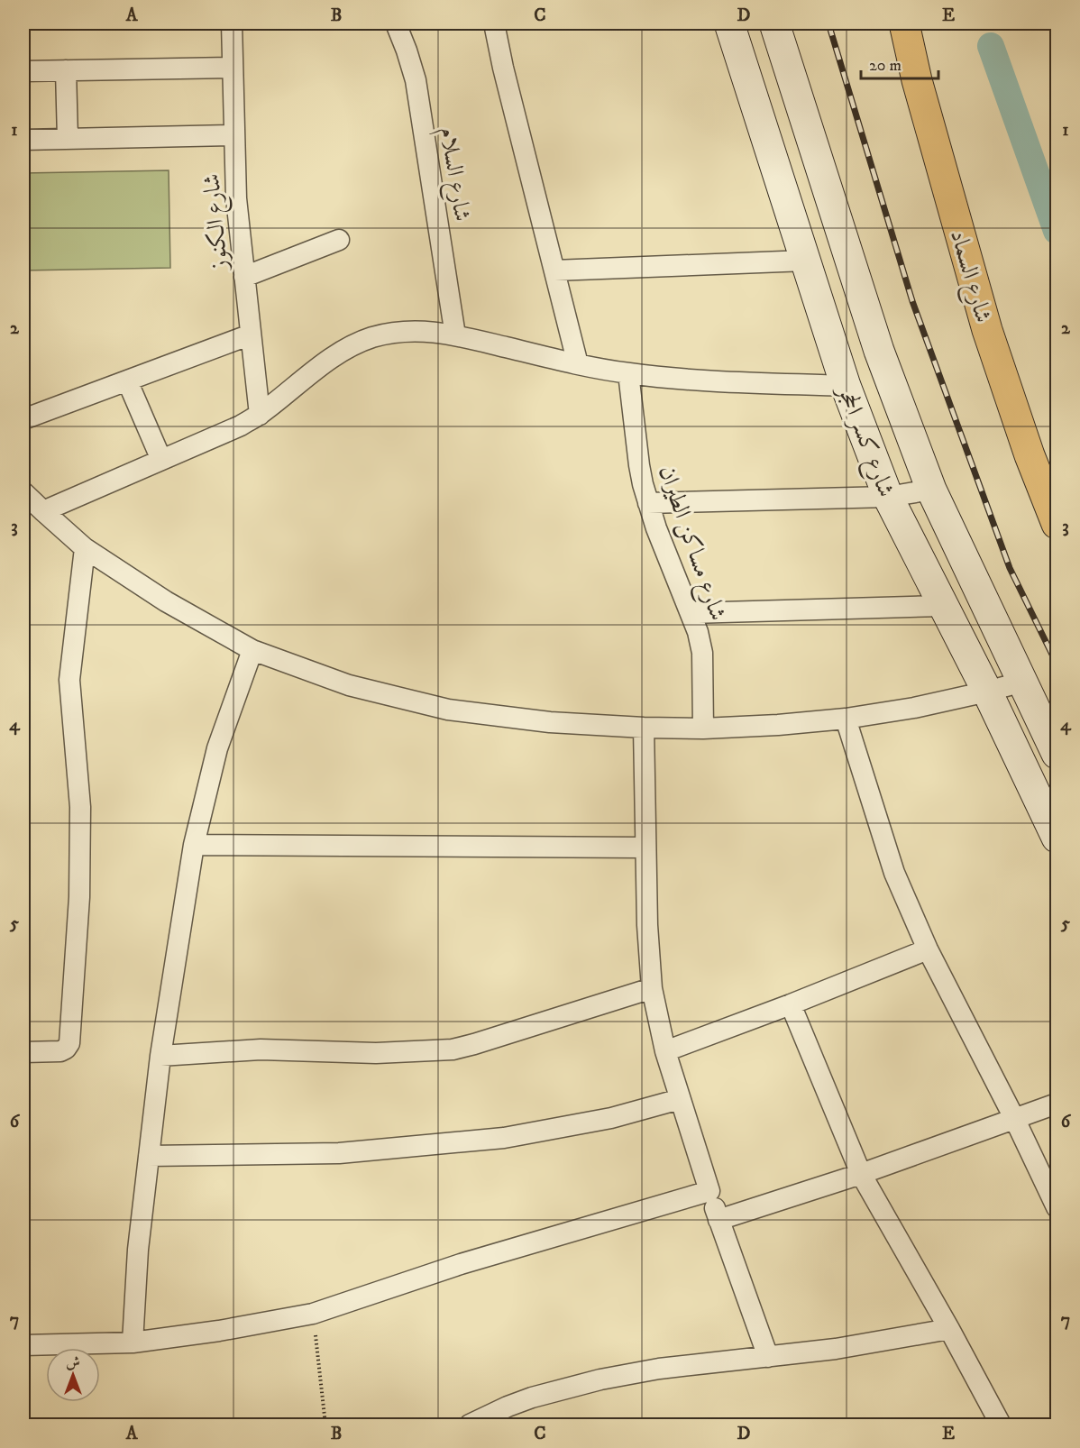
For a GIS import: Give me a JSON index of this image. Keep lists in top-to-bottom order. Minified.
{"streets":{"highway":["شارع السماد"],"main road":["شارع كسر الحجر"],"street":["شارع السلام","شارع الكنوز","شارع مساكن الطيران"]},"scale_bar":"20 m","north":"top","grid":{"columns":["A","B","C","D","E"],"rows":["1","2","3","4","5","6","7"]}}
